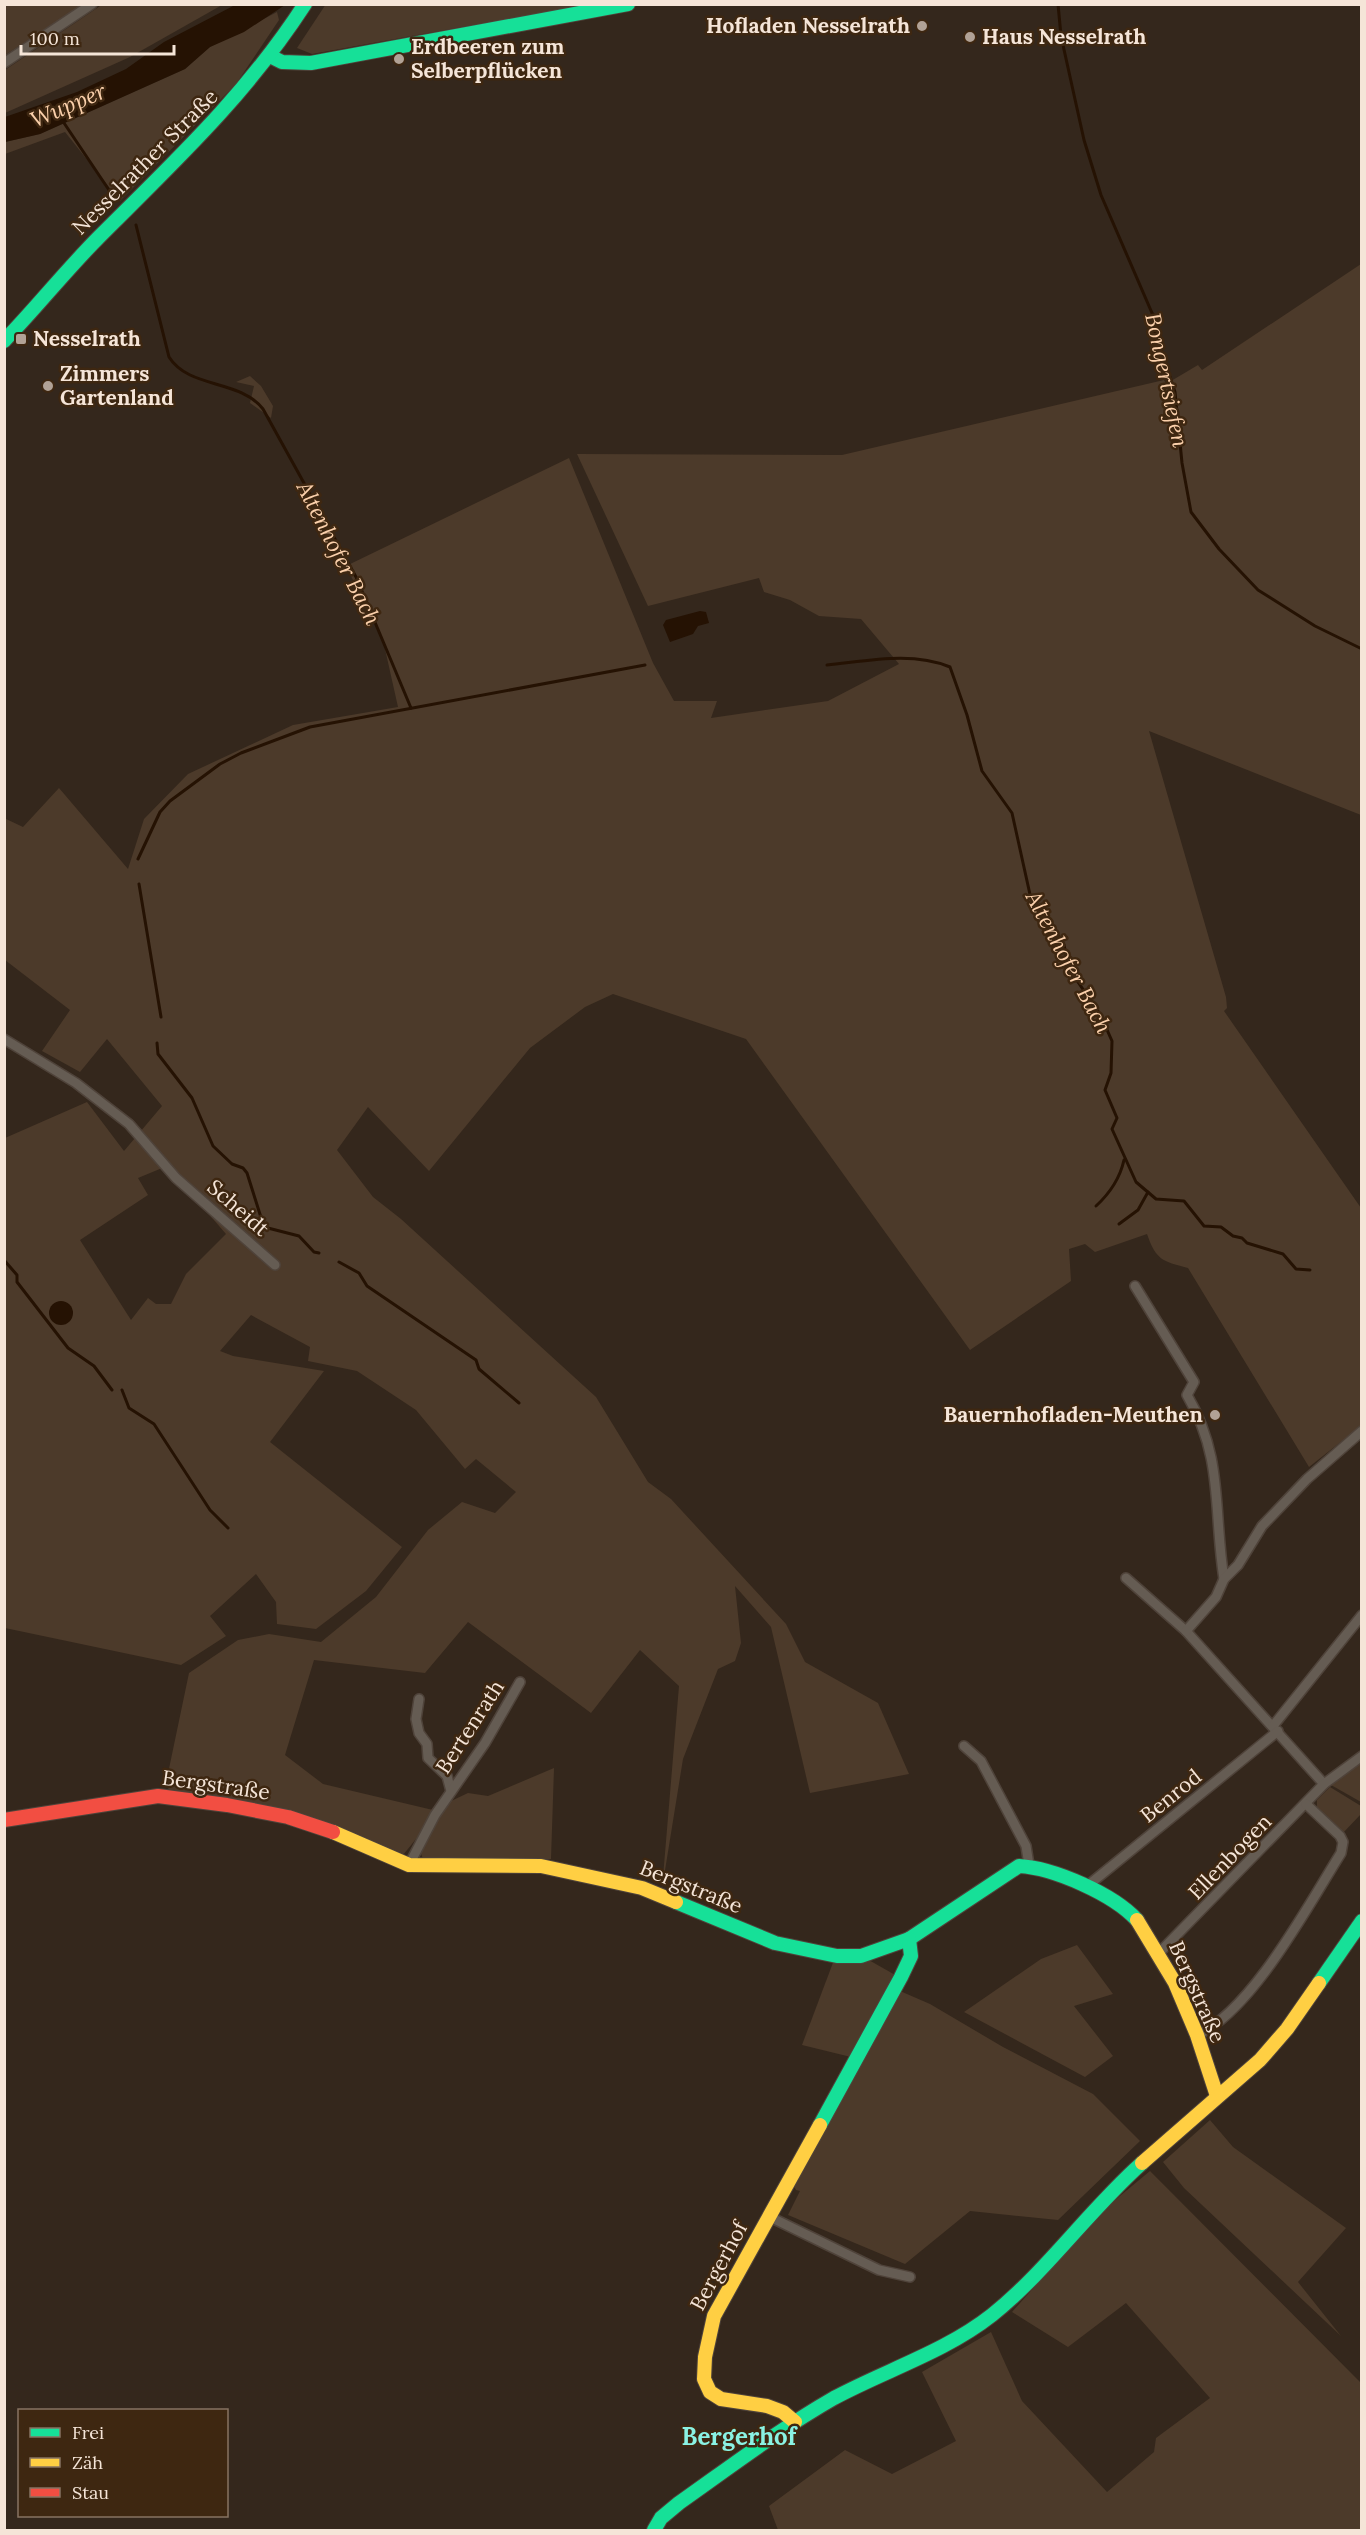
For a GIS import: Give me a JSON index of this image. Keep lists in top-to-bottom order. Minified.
{"streets":{"street":["Nesselrather Straße","Scheidt","Bertenrath","Bergstraße","Benrod","Ellenbogen","Bergerhof"]},"crossings":[["Bertenrath","Bergstraße"],["Bergstraße","Benrod"],["Bergstraße","Ellenbogen"]],"districts":["Bergerhof"],"water":["Wupper","Bongertsiefen","Altenhofer Bach"],"places":{"other":["Hofladen Nesselrath","Haus Nesselrath","Erdbeeren zum Selberpflücken","Zimmers Gartenland","Bauernhofladen-Meuthen"],"transit":["Nesselrath"]},"legend":["Frei","Zäh","Stau"],"scale_bar":"100 m"}
